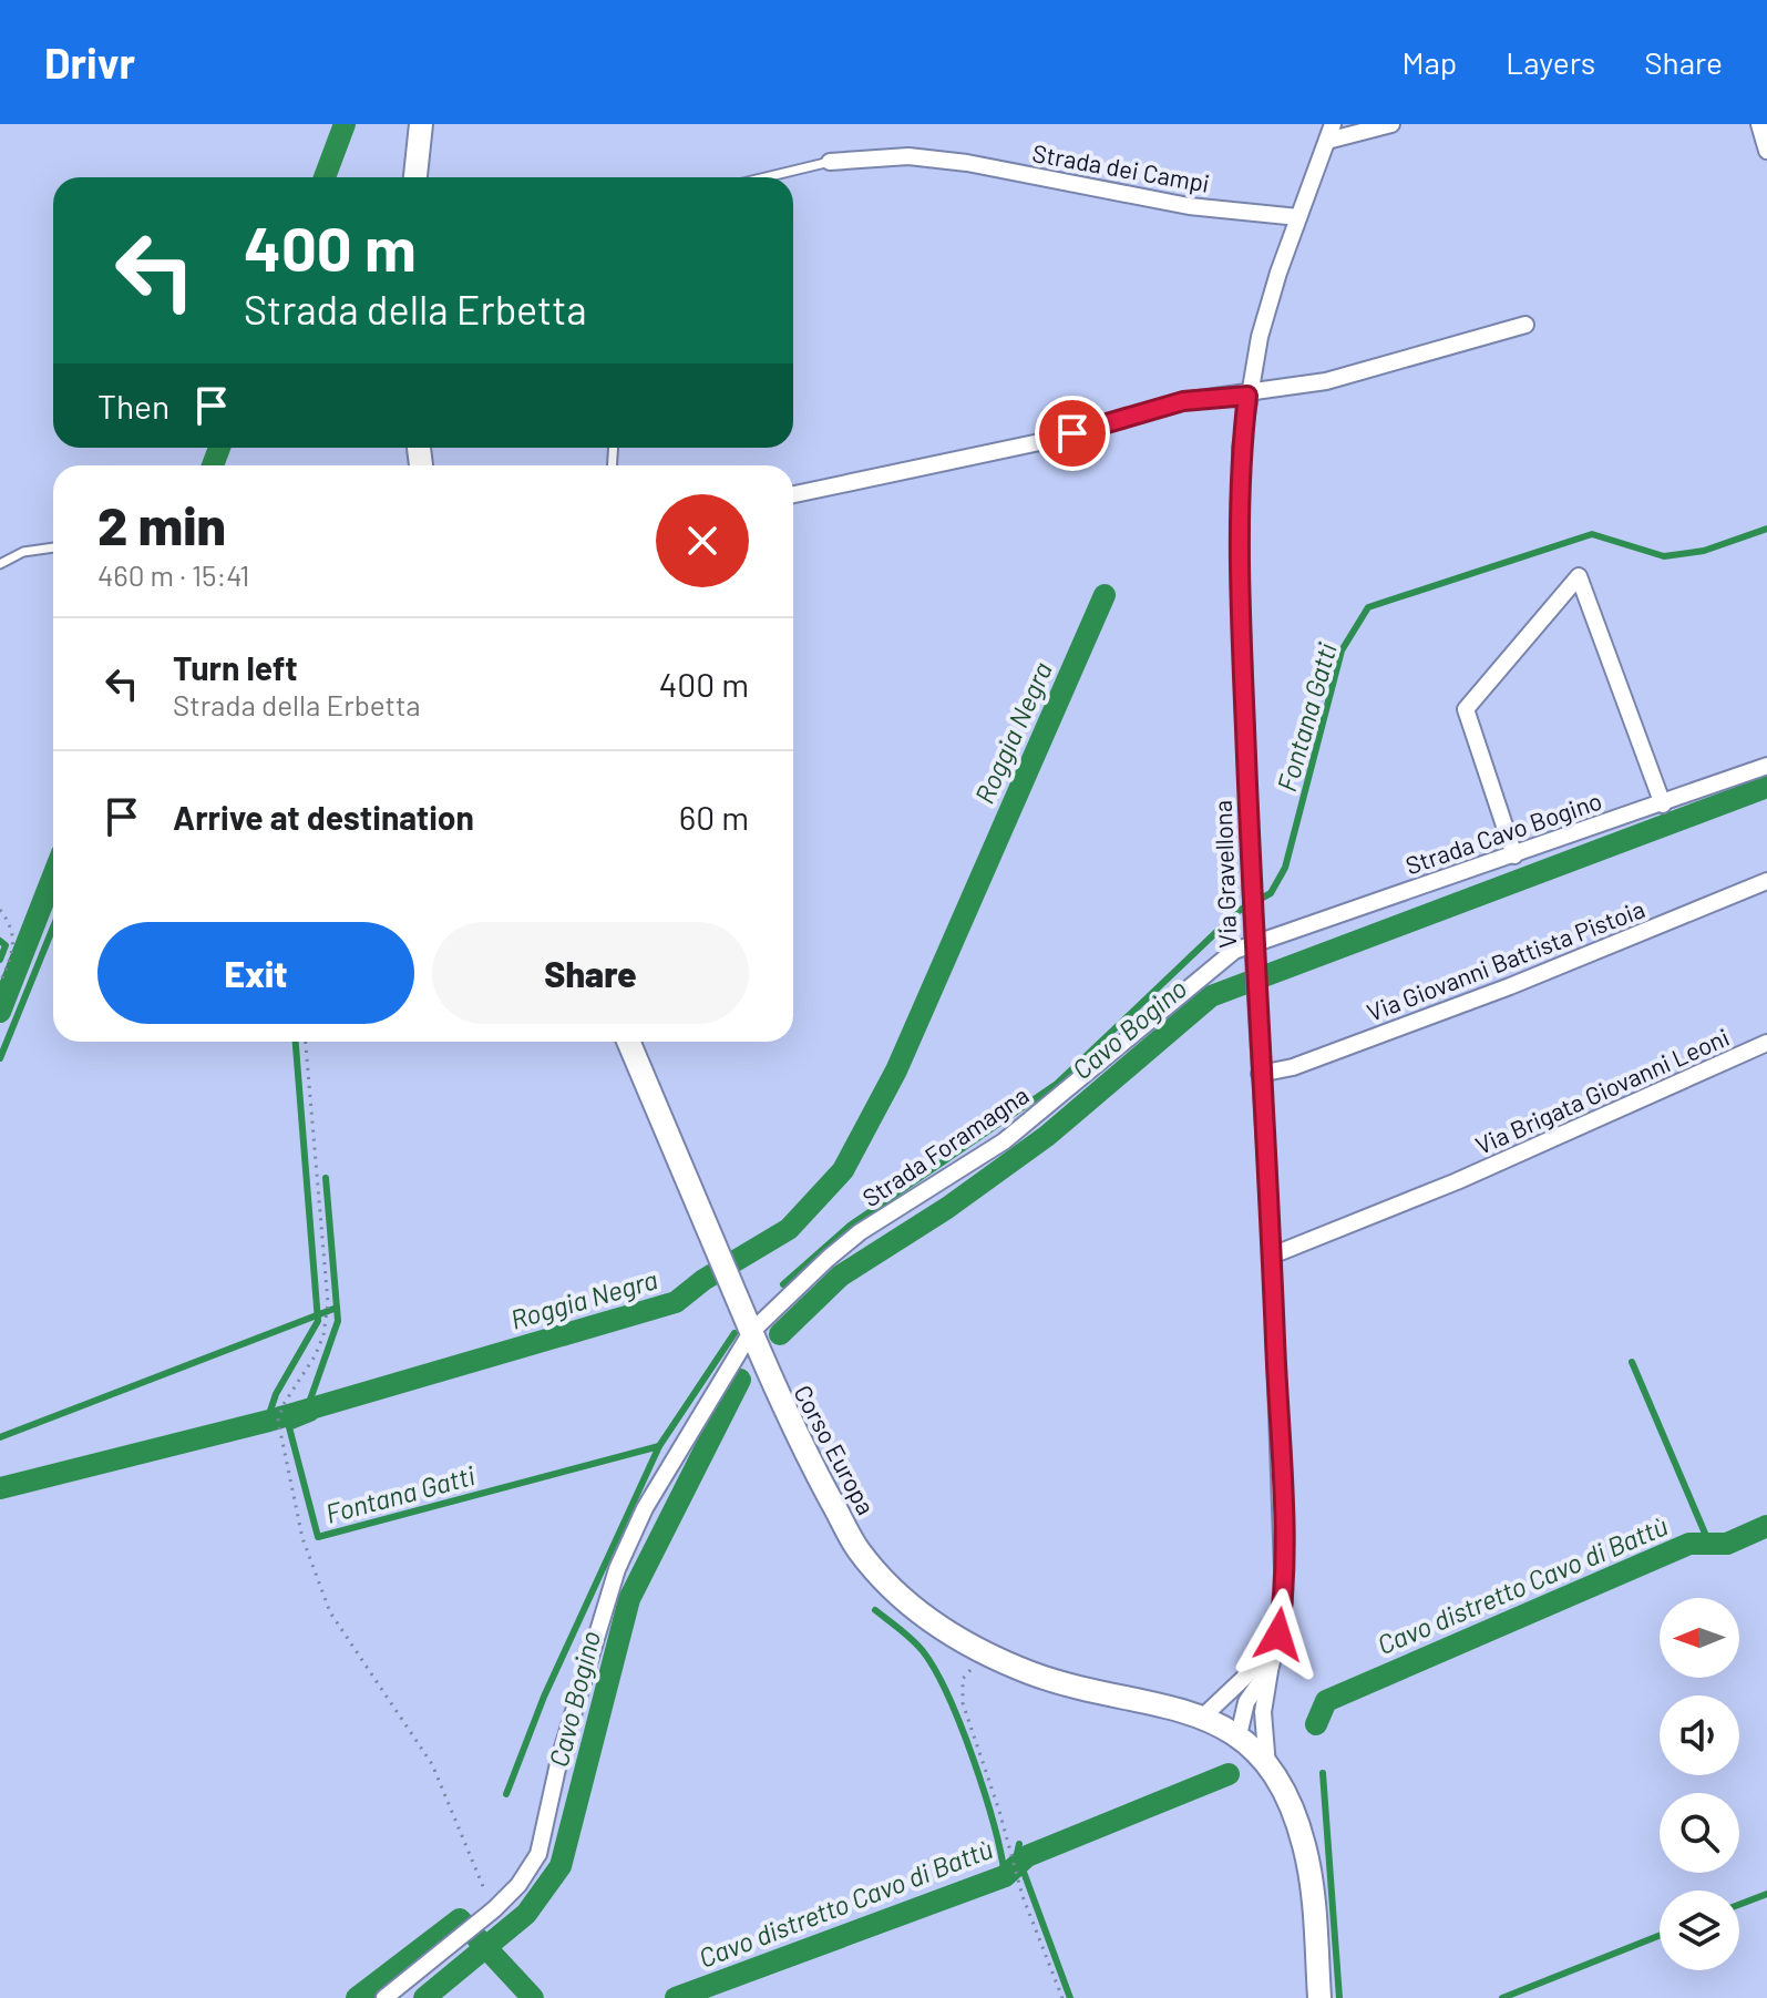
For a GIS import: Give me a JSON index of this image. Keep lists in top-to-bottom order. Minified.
{"streets":{"main road":["Via Gravellona","Corso Europa"],"street":["Strada dei Campi","Strada Cavo Bogino","Via Giovanni Battista Pistoia","Via Brigata Giovanni Leoni","Strada Foramagna"]},"crossings":[["Strada dei Campi","Via Gravellona"],["Strada Cavo Bogino","Via Gravellona"],["Strada Cavo Bogino","Strada Foramagna"],["Via Gravellona","Via Giovanni Battista Pistoia"],["Via Gravellona","Via Brigata Giovanni Leoni"],["Via Gravellona","Strada Foramagna"],["Via Gravellona","Corso Europa"],["Strada Foramagna","Corso Europa"]],"water":["Fontana Gatti","Roggia Negra","Cavo Bogino","Cavo distretto Cavo di Battù"],"north":"left","page":{"header":"Drivr","nav":["Map","Layers","Share"],"turn":["400 m","Strada della Erbetta"],"then":"Then","heading":["2 min","460 m · 15:41"],"list":[{"name":"Turn left","note":"Strada della Erbetta","value":"400 m"},{"name":"Arrive at destination","value":"60 m"}],"buttons":["Exit","Share"]}}
